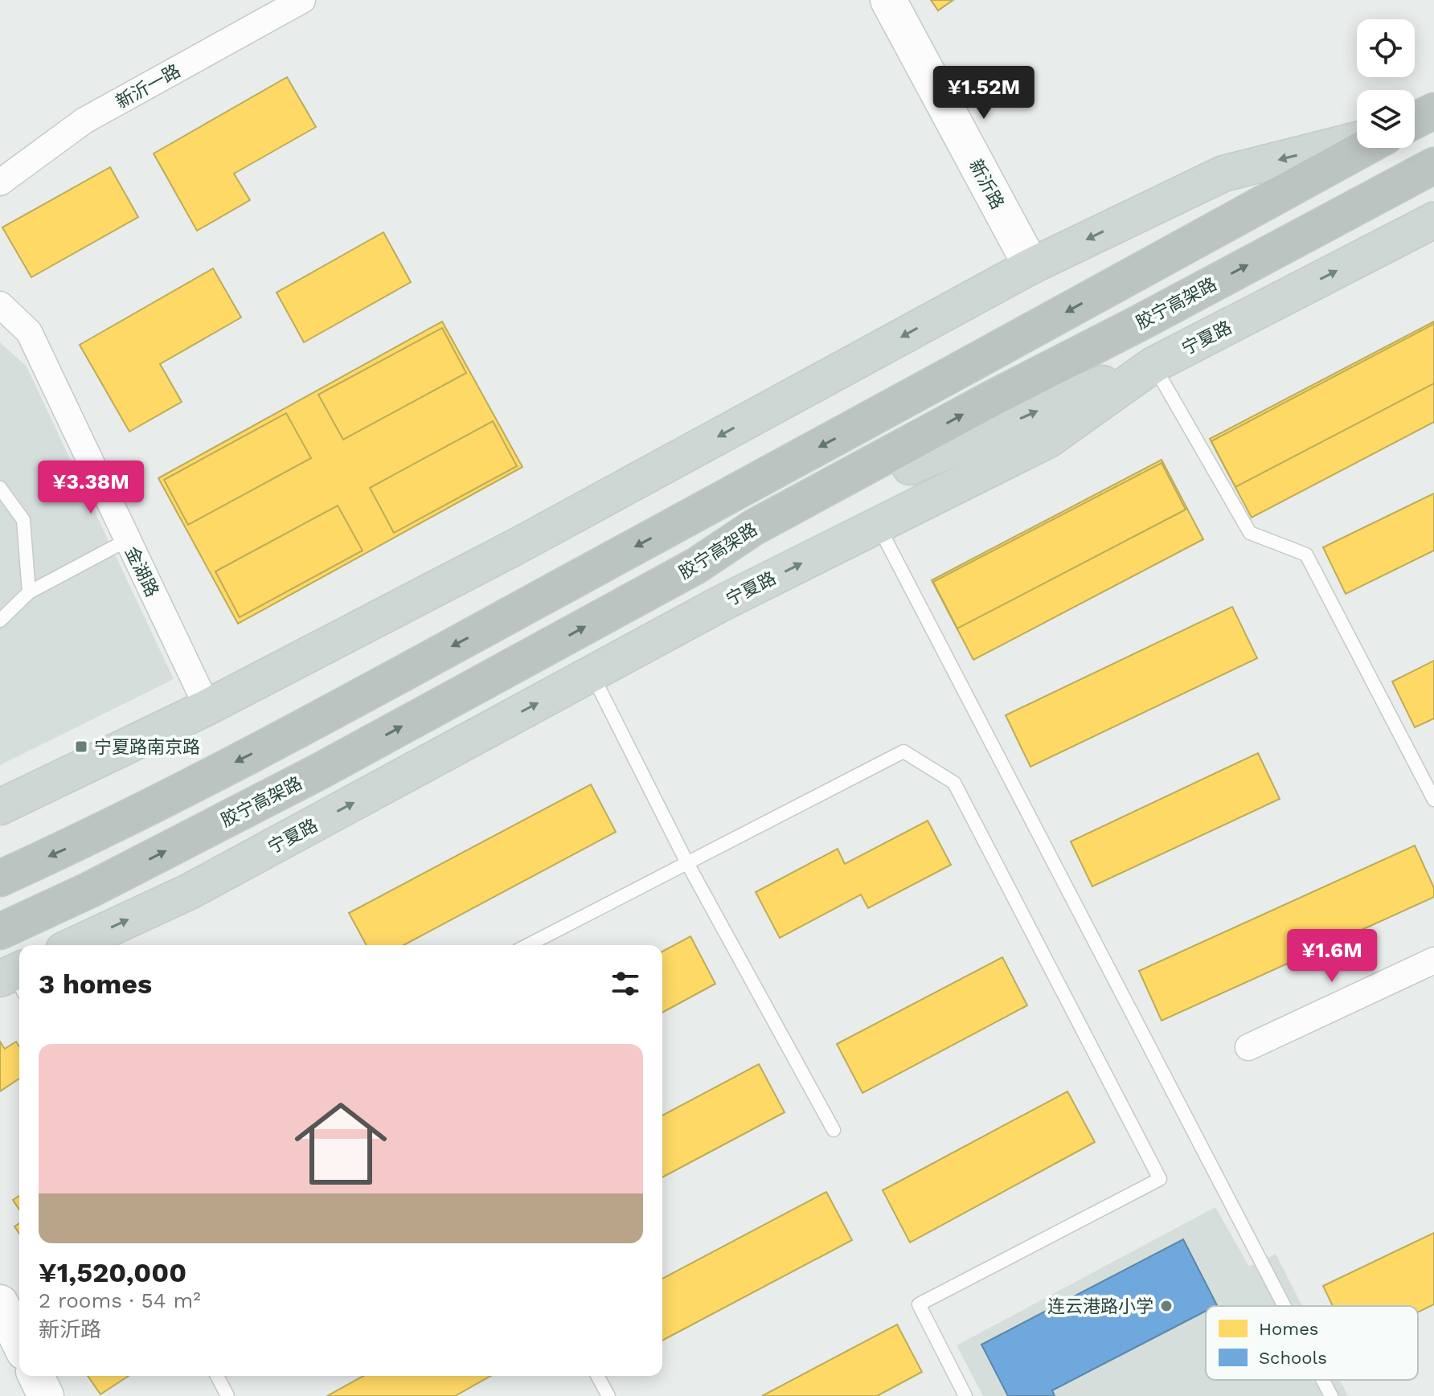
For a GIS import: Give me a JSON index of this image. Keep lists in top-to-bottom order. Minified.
{"streets":{"highway":["胶宁高架路"],"main road":["宁夏路"],"street":["新沂一路","新沂路","金湖路"]},"places":{"transit":["宁夏路南京路"],"other":["连云港路小学"]},"legend":["Homes","Schools"],"page":{"price":["¥1.52M","¥3.38M","¥1.6M"],"heading":"3 homes","list":[{"name":"¥1,520,000","note":"2 rooms · 54 m² · 新沂路"}]}}
